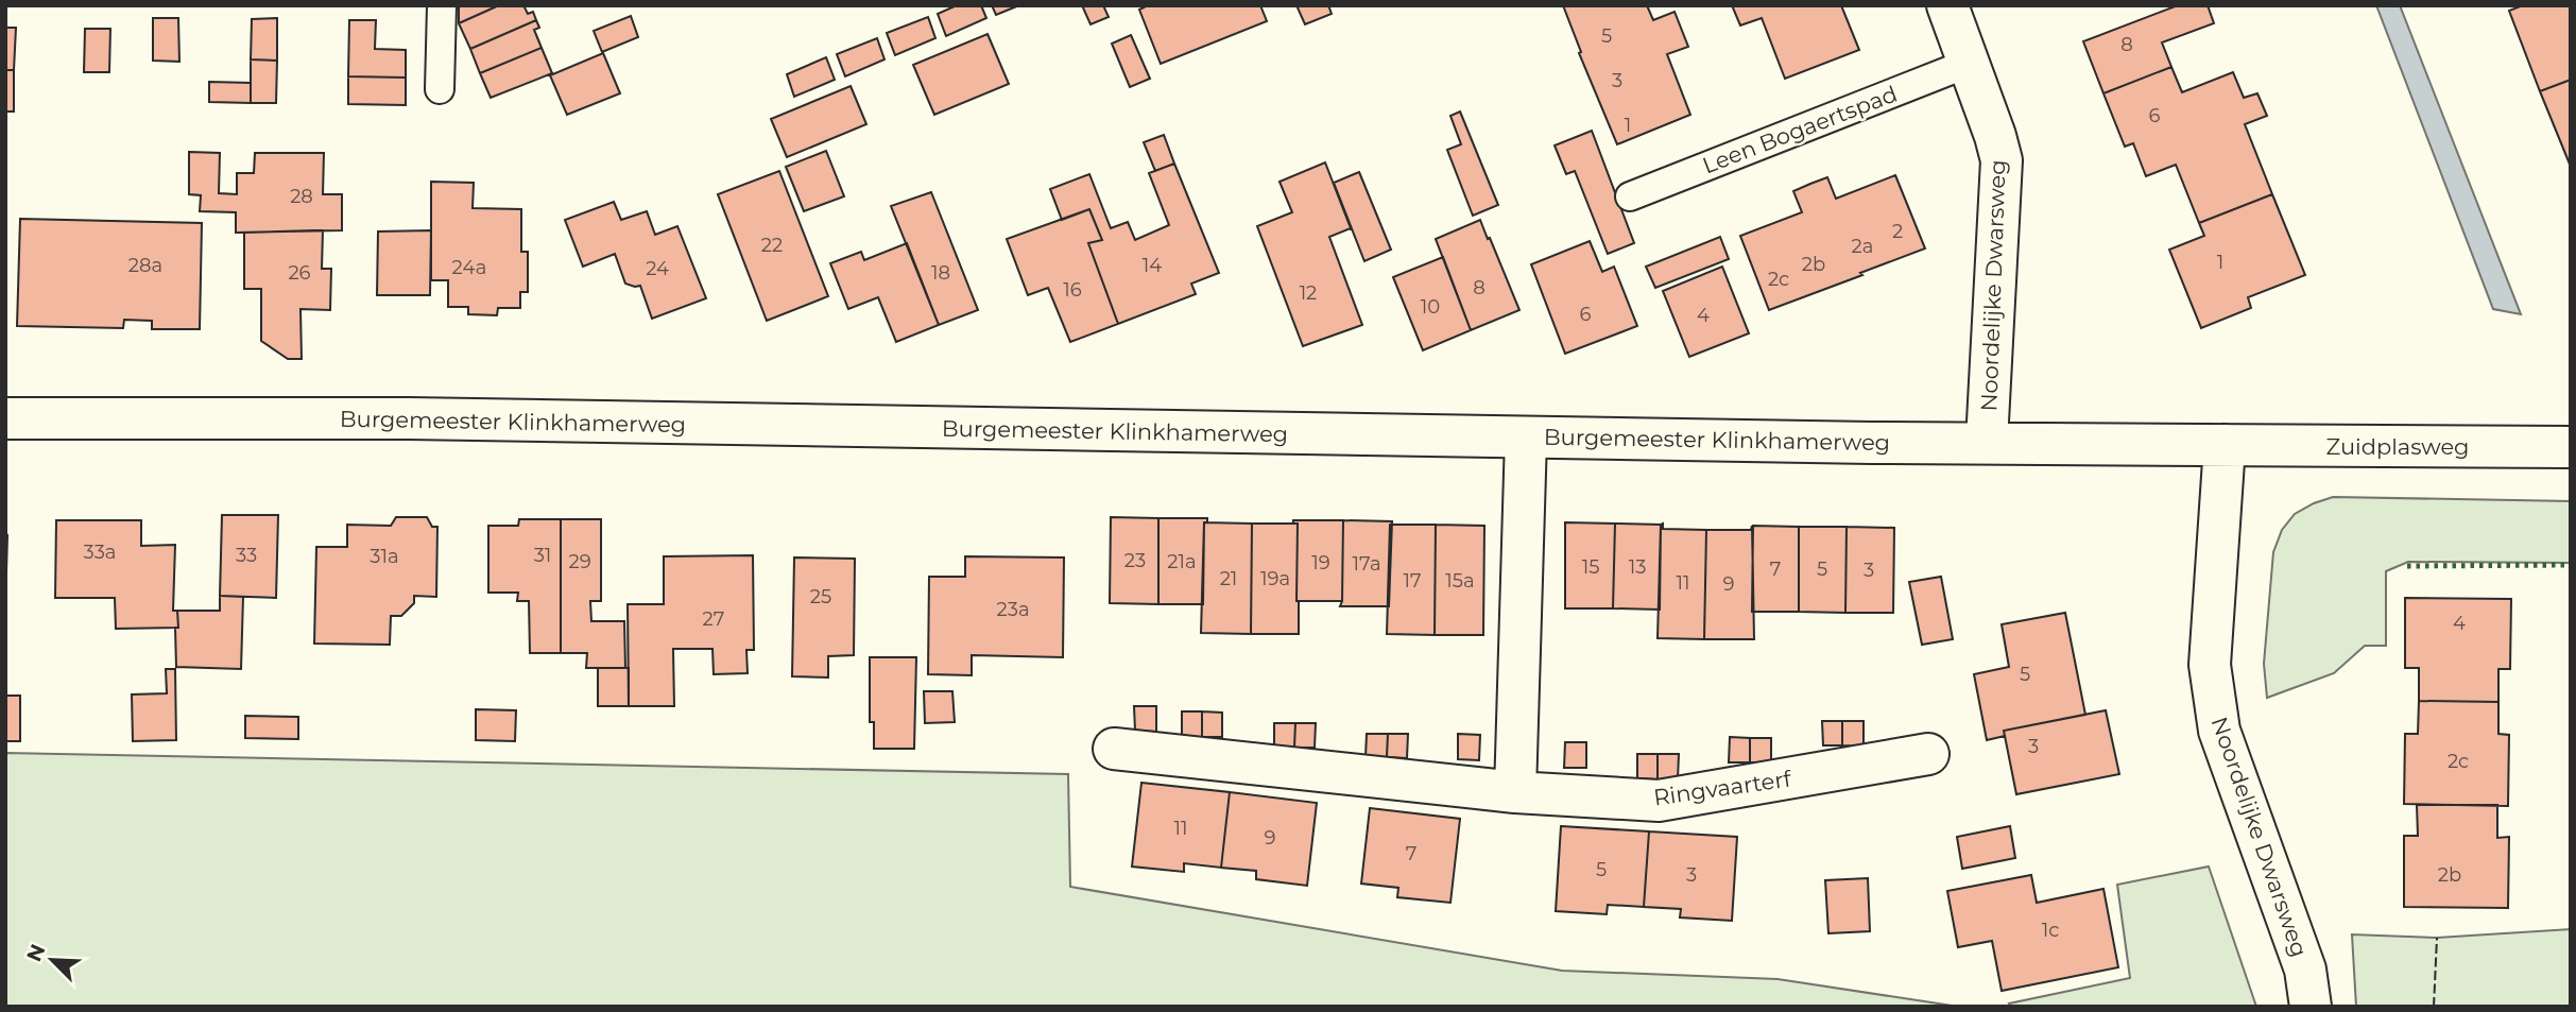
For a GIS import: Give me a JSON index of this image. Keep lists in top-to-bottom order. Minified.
{"streets":{"main road":["Noordelijke Dwarsweg","Burgemeester Klinkhamerweg","Zuidplasweg","Ringvaarterf"],"lane":["Leen Bogaertspad"]},"crossings":[["Leen Bogaertspad","Noordelijke Dwarsweg"],["Noordelijke Dwarsweg","Burgemeester Klinkhamerweg"],["Noordelijke Dwarsweg","Zuidplasweg"],["Burgemeester Klinkhamerweg","Zuidplasweg"]],"house_numbers":["5","8","3","6","1","28","2","22","2a","1","2b","28a","14","24a","24","26","18","2c","8","16","12","10","6","4","33a","33","31","31a","23","29","21a","19","17a","15","13","7","5","3","21","19a","17","15a","11","9","25","23a","27","4","5","3","2c","11","9","7","5","3","2b","1c"],"north":"top left"}
